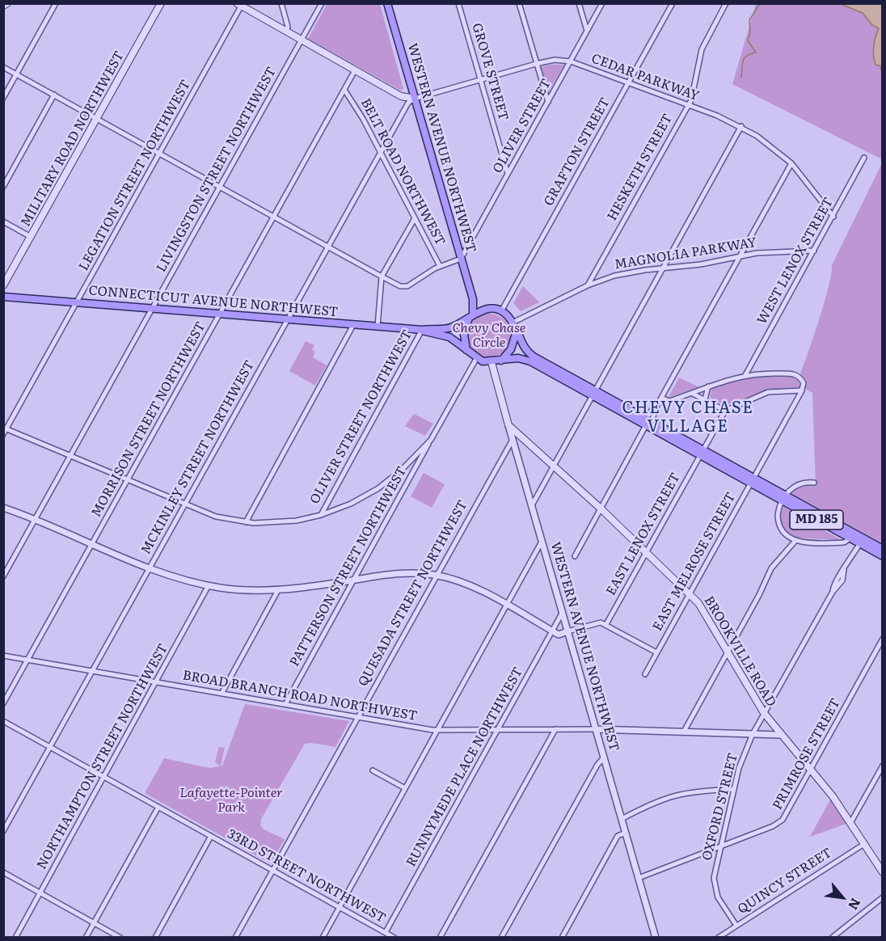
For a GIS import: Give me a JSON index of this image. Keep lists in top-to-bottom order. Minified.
{"streets":{"main road":["MILITARY ROAD NORTHWEST","WESTERN AVENUE NORTHWEST","CONNECTICUT AVENUE NORTHWEST","MD 185","BROOKVILLE ROAD"],"street":["GROVE STREET","CEDAR PARKWAY","OLIVER STREET","GRAFTON STREET","HESKETH STREET","LIVINGSTON STREET NORTHWEST","BELT ROAD NORTHWEST","LEGATION STREET NORTHWEST","MAGNOLIA PARKWAY","WEST LENOX STREET","OLIVER STREET NORTHWEST","MORRISON STREET NORTHWEST","MCKINLEY STREET NORTHWEST","EAST LENOX STREET","EAST MELROSE STREET","PATTERSON STREET NORTHWEST","QUESADA STREET NORTHWEST","BROAD BRANCH ROAD NORTHWEST","PRIMROSE STREET","NORTHAMPTON STREET NORTHWEST","RUNNYMEDE PLACE NORTHWEST","OXFORD STREET","33RD STREET NORTHWEST","QUINCY STREET"]},"crossings":[["GROVE STREET","CEDAR PARKWAY"],["GROVE STREET","OLIVER STREET"],["CEDAR PARKWAY","OLIVER STREET"],["CEDAR PARKWAY","WESTERN AVENUE NORTHWEST"],["CEDAR PARKWAY","GRAFTON STREET"],["CEDAR PARKWAY","HESKETH STREET"],["CEDAR PARKWAY","WEST LENOX STREET"],["CEDAR PARKWAY","MCKINLEY STREET NORTHWEST"],["OLIVER STREET","WESTERN AVENUE NORTHWEST"],["WESTERN AVENUE NORTHWEST","GRAFTON STREET"],["WESTERN AVENUE NORTHWEST","MAGNOLIA PARKWAY"],["WESTERN AVENUE NORTHWEST","CONNECTICUT AVENUE NORTHWEST"],["WESTERN AVENUE NORTHWEST","MCKINLEY STREET NORTHWEST"],["WESTERN AVENUE NORTHWEST","MD 185"],["WESTERN AVENUE NORTHWEST","QUESADA STREET NORTHWEST"],["WESTERN AVENUE NORTHWEST","BROOKVILLE ROAD"],["WESTERN AVENUE NORTHWEST","BROAD BRANCH ROAD NORTHWEST"],["WESTERN AVENUE NORTHWEST","PRIMROSE STREET"],["WESTERN AVENUE NORTHWEST","RUNNYMEDE PLACE NORTHWEST"],["GRAFTON STREET","MAGNOLIA PARKWAY"],["GRAFTON STREET","CONNECTICUT AVENUE NORTHWEST"],["GRAFTON STREET","MD 185"],["HESKETH STREET","MAGNOLIA PARKWAY"],["LIVINGSTON STREET NORTHWEST","CONNECTICUT AVENUE NORTHWEST"],["BELT ROAD NORTHWEST","MORRISON STREET NORTHWEST"],["BELT ROAD NORTHWEST","MCKINLEY STREET NORTHWEST"],["LEGATION STREET NORTHWEST","CONNECTICUT AVENUE NORTHWEST"],["MAGNOLIA PARKWAY","WEST LENOX STREET"],["MAGNOLIA PARKWAY","CONNECTICUT AVENUE NORTHWEST"],["MAGNOLIA PARKWAY","MD 185"],["CONNECTICUT AVENUE NORTHWEST","OLIVER STREET NORTHWEST"],["CONNECTICUT AVENUE NORTHWEST","MORRISON STREET NORTHWEST"],["CONNECTICUT AVENUE NORTHWEST","MCKINLEY STREET NORTHWEST"],["CONNECTICUT AVENUE NORTHWEST","MD 185"],["MORRISON STREET NORTHWEST","BROAD BRANCH ROAD NORTHWEST"],["MCKINLEY STREET NORTHWEST","BROAD BRANCH ROAD NORTHWEST"],["MCKINLEY STREET NORTHWEST","33RD STREET NORTHWEST"],["MD 185","EAST LENOX STREET"],["MD 185","EAST MELROSE STREET"],["MD 185","OXFORD STREET"],["EAST LENOX STREET","BROOKVILLE ROAD"],["EAST MELROSE STREET","BROOKVILLE ROAD"],["PATTERSON STREET NORTHWEST","BROAD BRANCH ROAD NORTHWEST"],["QUESADA STREET NORTHWEST","BROAD BRANCH ROAD NORTHWEST"],["QUESADA STREET NORTHWEST","33RD STREET NORTHWEST"],["BROOKVILLE ROAD","PRIMROSE STREET"],["BROOKVILLE ROAD","OXFORD STREET"],["BROOKVILLE ROAD","QUINCY STREET"],["BROAD BRANCH ROAD NORTHWEST","NORTHAMPTON STREET NORTHWEST"],["BROAD BRANCH ROAD NORTHWEST","RUNNYMEDE PLACE NORTHWEST"],["PRIMROSE STREET","OXFORD STREET"],["NORTHAMPTON STREET NORTHWEST","33RD STREET NORTHWEST"],["RUNNYMEDE PLACE NORTHWEST","33RD STREET NORTHWEST"],["OXFORD STREET","QUINCY STREET"]],"districts":["CHEVY CHASE VILLAGE"],"parks":["Chevy Chase Circle","Lafayette-Pointer Park"],"north":"bottom right"}
